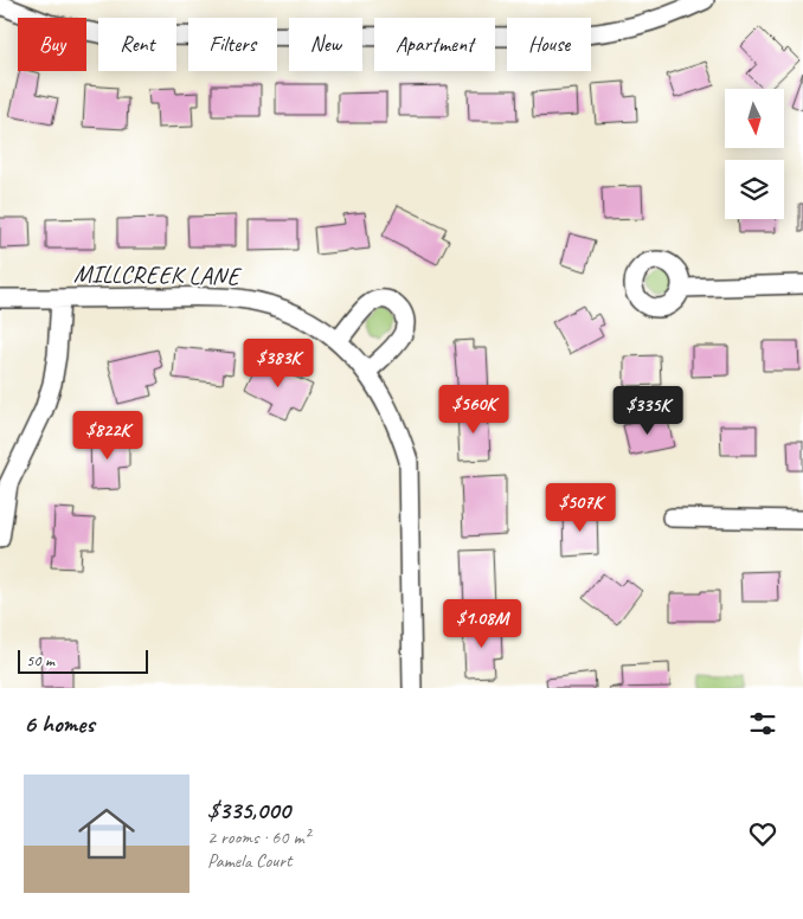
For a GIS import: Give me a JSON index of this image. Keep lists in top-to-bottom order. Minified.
{"streets":{"street":["MILLCREEK LANE"]},"scale_bar":"50 m","north":"bottom","page":{"chip":["Buy","Rent","Filters","New","Apartment","House"],"price":["$383K","$560K","$335K","$822K","$507K","$1.08M"],"scale":"50 m","heading":"6 homes","list":[{"name":"$335,000","note":"2 rooms · 60 m² · Pamela Court"}]}}
